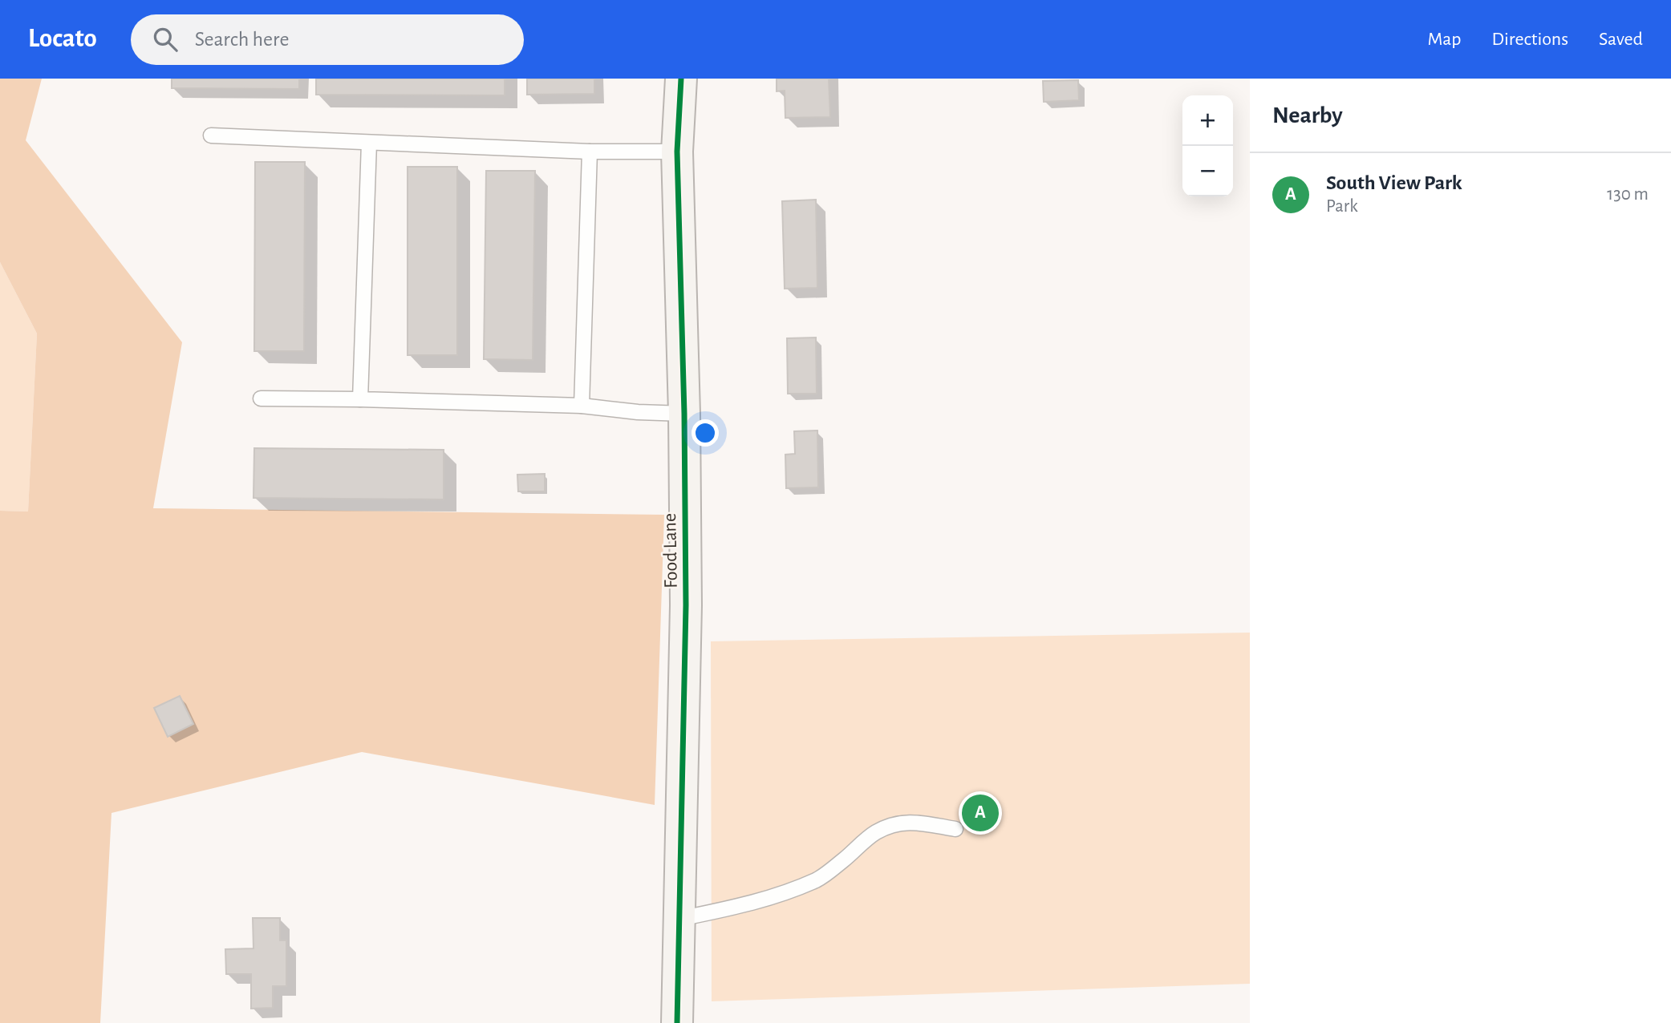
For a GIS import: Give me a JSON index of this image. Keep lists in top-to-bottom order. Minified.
{"streets":{"street":["Food Lane"]},"page":{"header":"Locato","search":"Search here","nav":["Map","Directions","Saved"],"heading":"Nearby","map_buttons":["+","−"],"list":[{"mark":"A","name":"South View Park","note":"Park","value":"130 m"}],"pins":"A"}}
